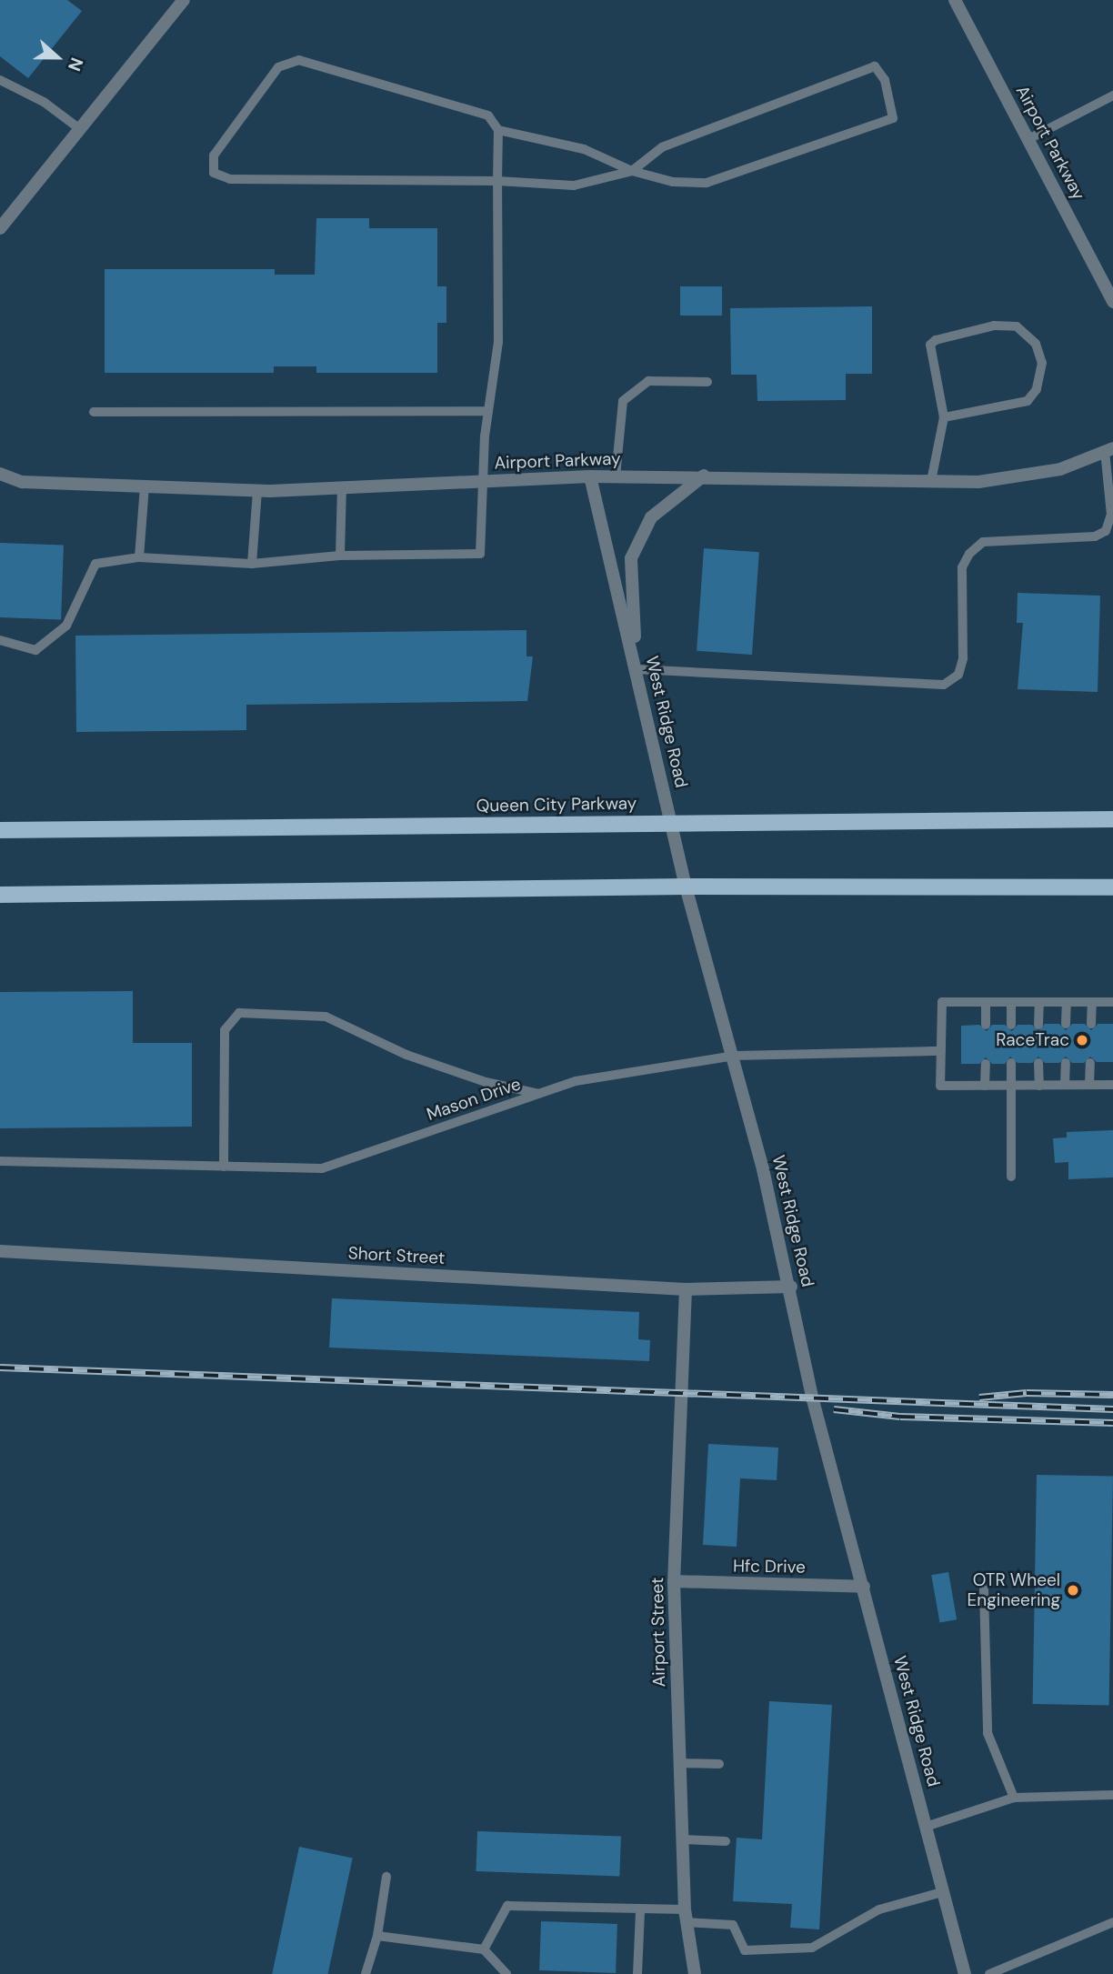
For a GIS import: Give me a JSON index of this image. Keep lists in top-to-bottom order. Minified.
{"streets":{"main road":["Queen City Parkway"],"street":["Airport Parkway","West Ridge Road","Short Street","Hfc Drive","Airport Street"],"lane":["Mason Drive"]},"crossings":[["Airport Parkway","West Ridge Road"],["West Ridge Road","Queen City Parkway"],["West Ridge Road","Mason Drive"],["West Ridge Road","Short Street"],["West Ridge Road","Hfc Drive"],["Short Street","Airport Street"],["Hfc Drive","Airport Street"]],"places":["RaceTrac","OTR Wheel Engineering"],"north":"right"}
